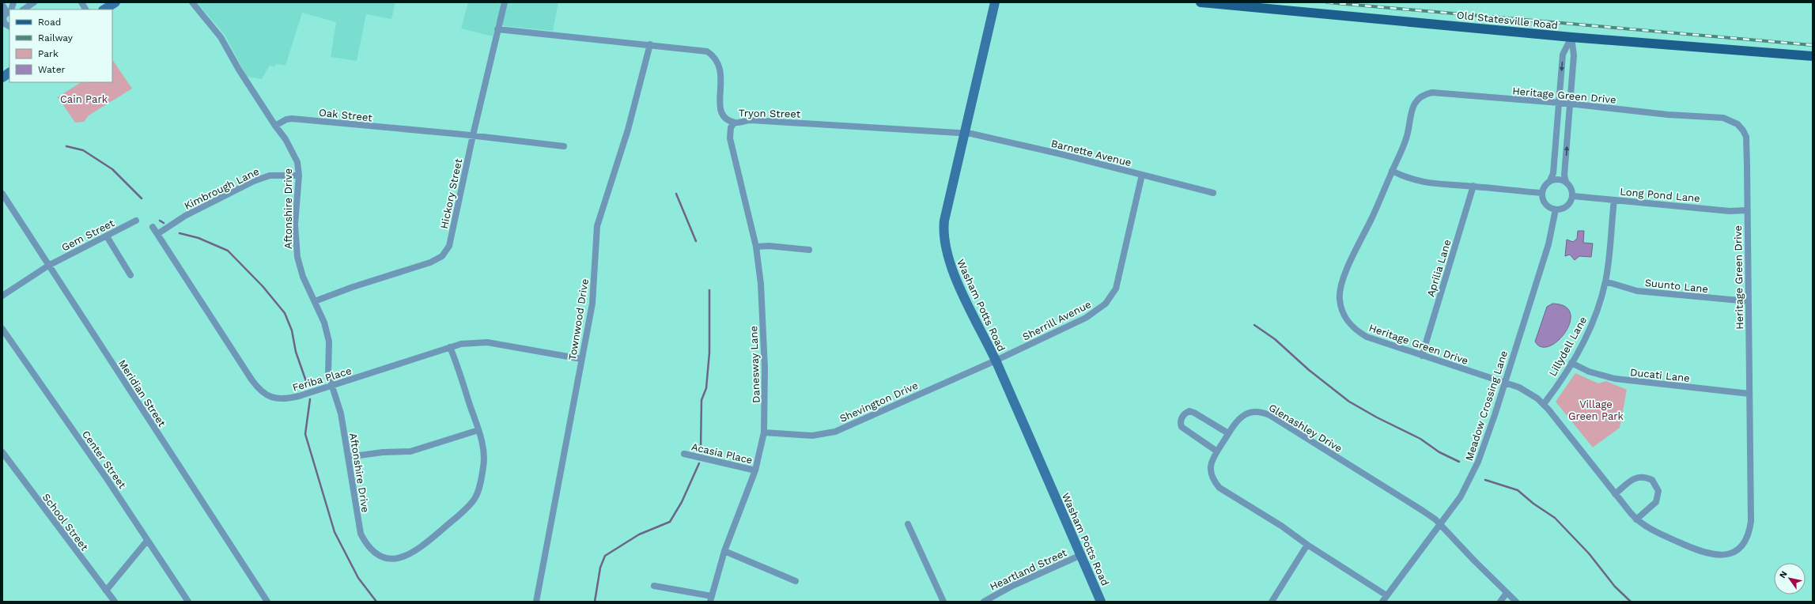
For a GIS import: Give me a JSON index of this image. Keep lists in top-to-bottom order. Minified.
{"streets":{"main road":["Old Statesville Road"],"street":["Heritage Green Drive","Tryon Street","Oak Street","Barnette Avenue","Kimbrough Lane","Hickory Street","Long Pond Lane","Aftonshire Drive","Gem Street","Aprilia Lane","Suunto Lane","Washam Potts Road","Townwood Drive","Sherrill Avenue","Lillydell Lane","Danesway Lane","Ducati Lane","Feriba Place","Meridian Street","Shevington Drive","Meadow Crossing Lane","Glenashley Drive","Acasia Place","Center Street","School Street","Heartland Street"]},"crossings":[["Heritage Green Drive","Long Pond Lane"],["Heritage Green Drive","Aprilia Lane"],["Heritage Green Drive","Suunto Lane"],["Heritage Green Drive","Lillydell Lane"],["Heritage Green Drive","Ducati Lane"],["Heritage Green Drive","Meadow Crossing Lane"],["Tryon Street","Barnette Avenue"],["Tryon Street","Hickory Street"],["Tryon Street","Washam Potts Road"],["Tryon Street","Townwood Drive"],["Tryon Street","Danesway Lane"],["Oak Street","Hickory Street"],["Oak Street","Aftonshire Drive"],["Barnette Avenue","Washam Potts Road"],["Barnette Avenue","Sherrill Avenue"],["Kimbrough Lane","Aftonshire Drive"],["Kimbrough Lane","Feriba Place"],["Hickory Street","Aftonshire Drive"],["Long Pond Lane","Lillydell Lane"],["Long Pond Lane","Meadow Crossing Lane"],["Aftonshire Drive","Feriba Place"],["Gem Street","Meridian Street"],["Suunto Lane","Lillydell Lane"],["Washam Potts Road","Sherrill Avenue"],["Washam Potts Road","Shevington Drive"],["Washam Potts Road","Heartland Street"],["Townwood Drive","Feriba Place"],["Sherrill Avenue","Shevington Drive"],["Lillydell Lane","Ducati Lane"],["Danesway Lane","Shevington Drive"],["Danesway Lane","Acasia Place"],["Meadow Crossing Lane","Glenashley Drive"]],"parks":["Cain Park","Village Green Park"],"legend":["Road","Railway","Park","Water"],"north":"top left"}
